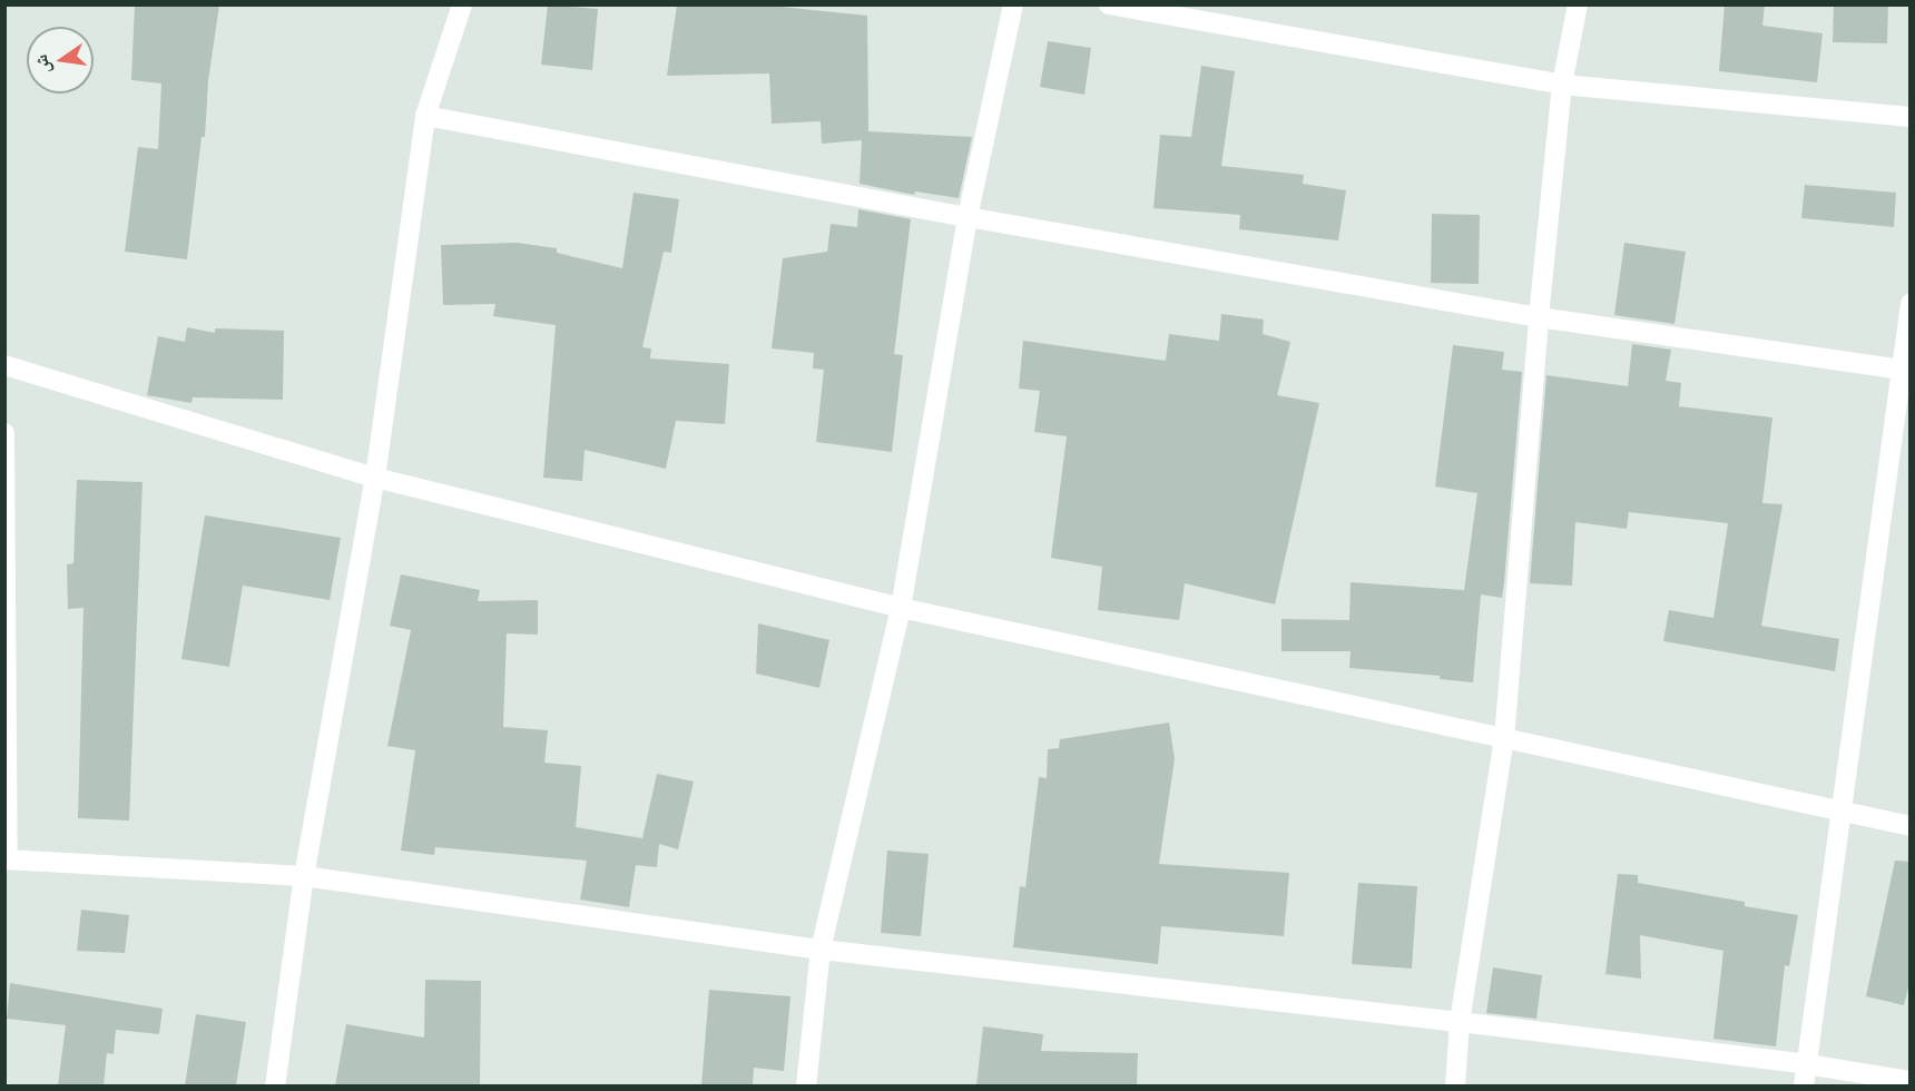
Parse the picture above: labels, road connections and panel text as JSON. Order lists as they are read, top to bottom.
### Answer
{
  "north": "left"
}
